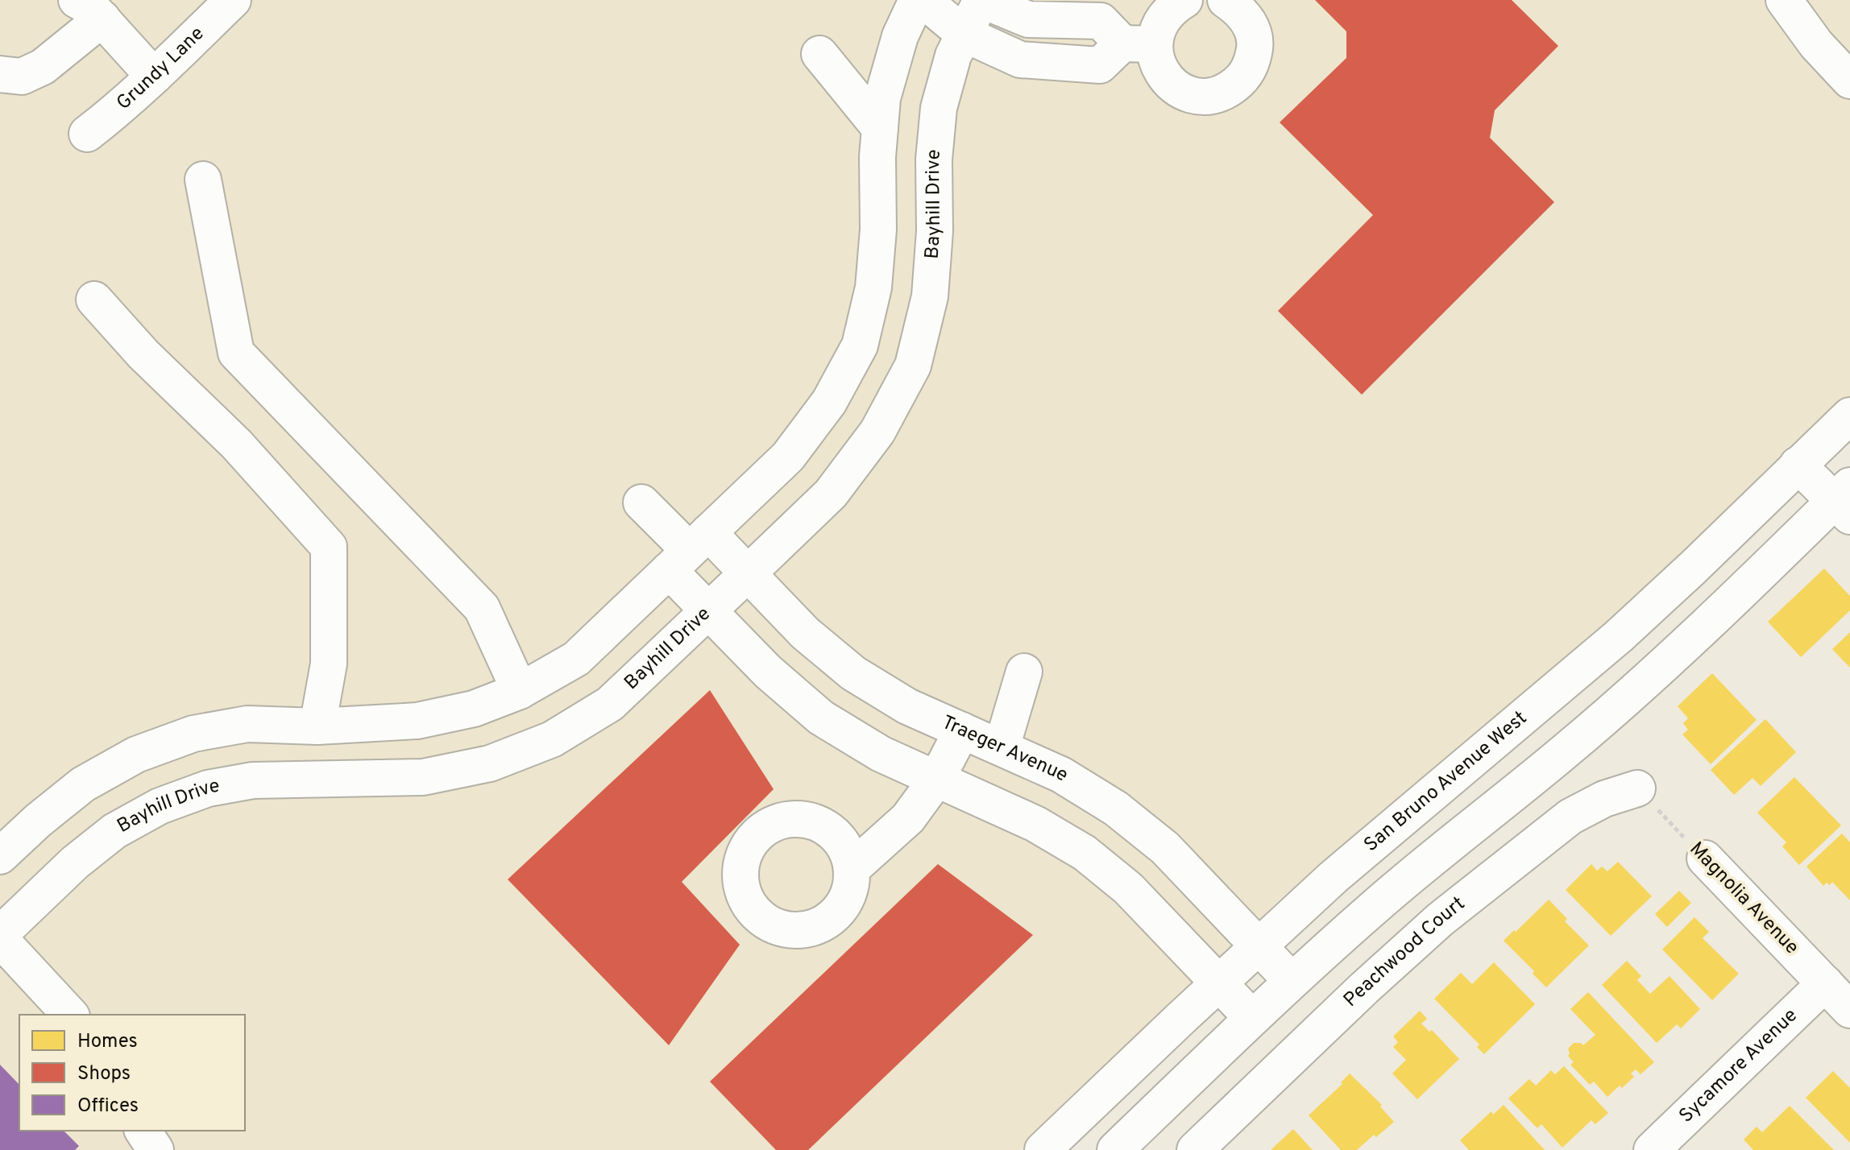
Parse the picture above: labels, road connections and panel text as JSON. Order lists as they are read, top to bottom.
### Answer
{
  "streets": {
    "street": [
      "Grundy Lane",
      "Bayhill Drive",
      "Traeger Avenue",
      "San Bruno Avenue West",
      "Magnolia Avenue",
      "Peachwood Court",
      "Sycamore Avenue"
    ]
  },
  "crossings": [
    ["Bayhill Drive", "Traeger Avenue"],
    ["Traeger Avenue", "San Bruno Avenue West"],
    ["Magnolia Avenue", "Peachwood Court"],
    ["Magnolia Avenue", "Sycamore Avenue"]
  ],
  "legend": ["Homes", "Shops", "Offices"]
}
